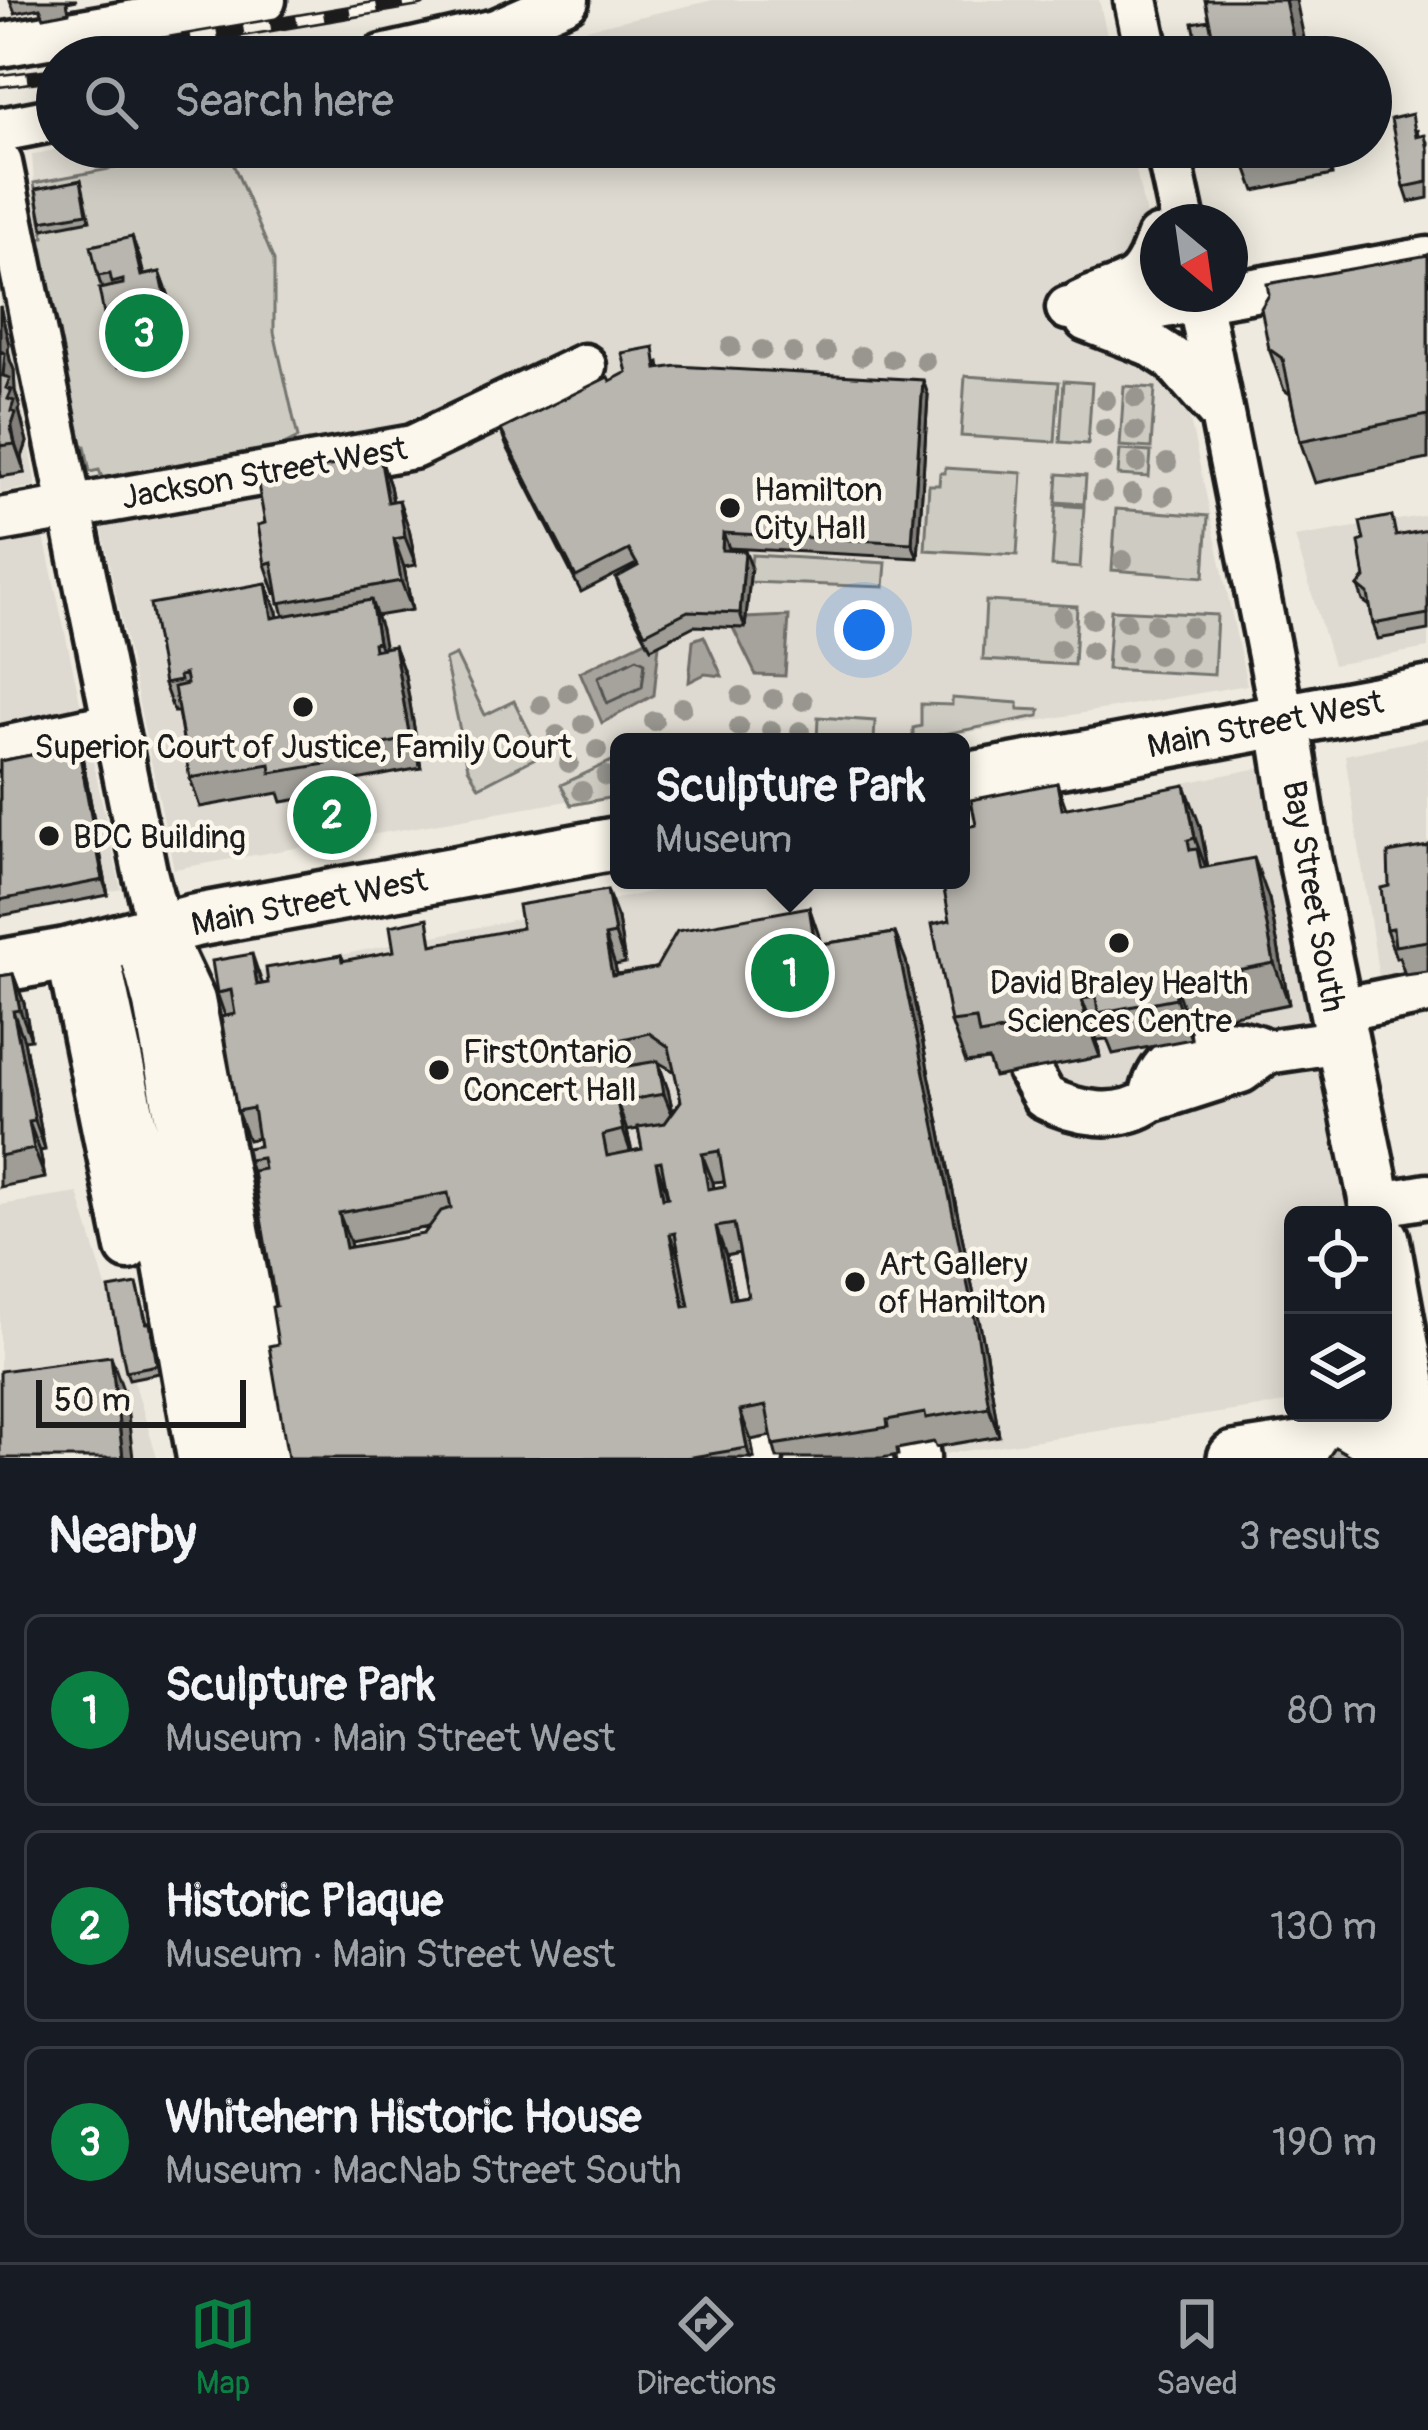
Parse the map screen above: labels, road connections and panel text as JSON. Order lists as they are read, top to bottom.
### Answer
{
  "streets": {
    "main road": ["Main Street West", "Bay Street South"],
    "street": ["Jackson Street West"]
  },
  "crossings": [
    ["Main Street West", "Bay Street South"]
  ],
  "places": [
    "Hamilton City Hall",
    "Superior Court of Justice, Family Court",
    "BDC Building",
    "David Braley Health Sciences Centre",
    "FirstOntario Concert Hall",
    "Art Gallery of Hamilton"
  ],
  "scale_bar": "50 m",
  "north": "bottom right",
  "page": {
    "search": "Search here",
    "pins": ["3", "2", "1"],
    "popup": ["Sculpture Park", "Museum"],
    "scale": "50 m",
    "heading": ["Nearby", "3 results"],
    "list": [
      {
        "mark": "1",
        "name": "Sculpture Park",
        "note": "Museum · Main Street West",
        "value": "80 m"
      },
      {
        "mark": "2",
        "name": "Historic Plaque",
        "note": "Museum · Main Street West",
        "value": "130 m"
      },
      {
        "mark": "3",
        "name": "Whitehern Historic House",
        "note": "Museum · MacNab Street South",
        "value": "190 m"
      }
    ],
    "nav": ["Map", "Directions", "Saved"]
  }
}
